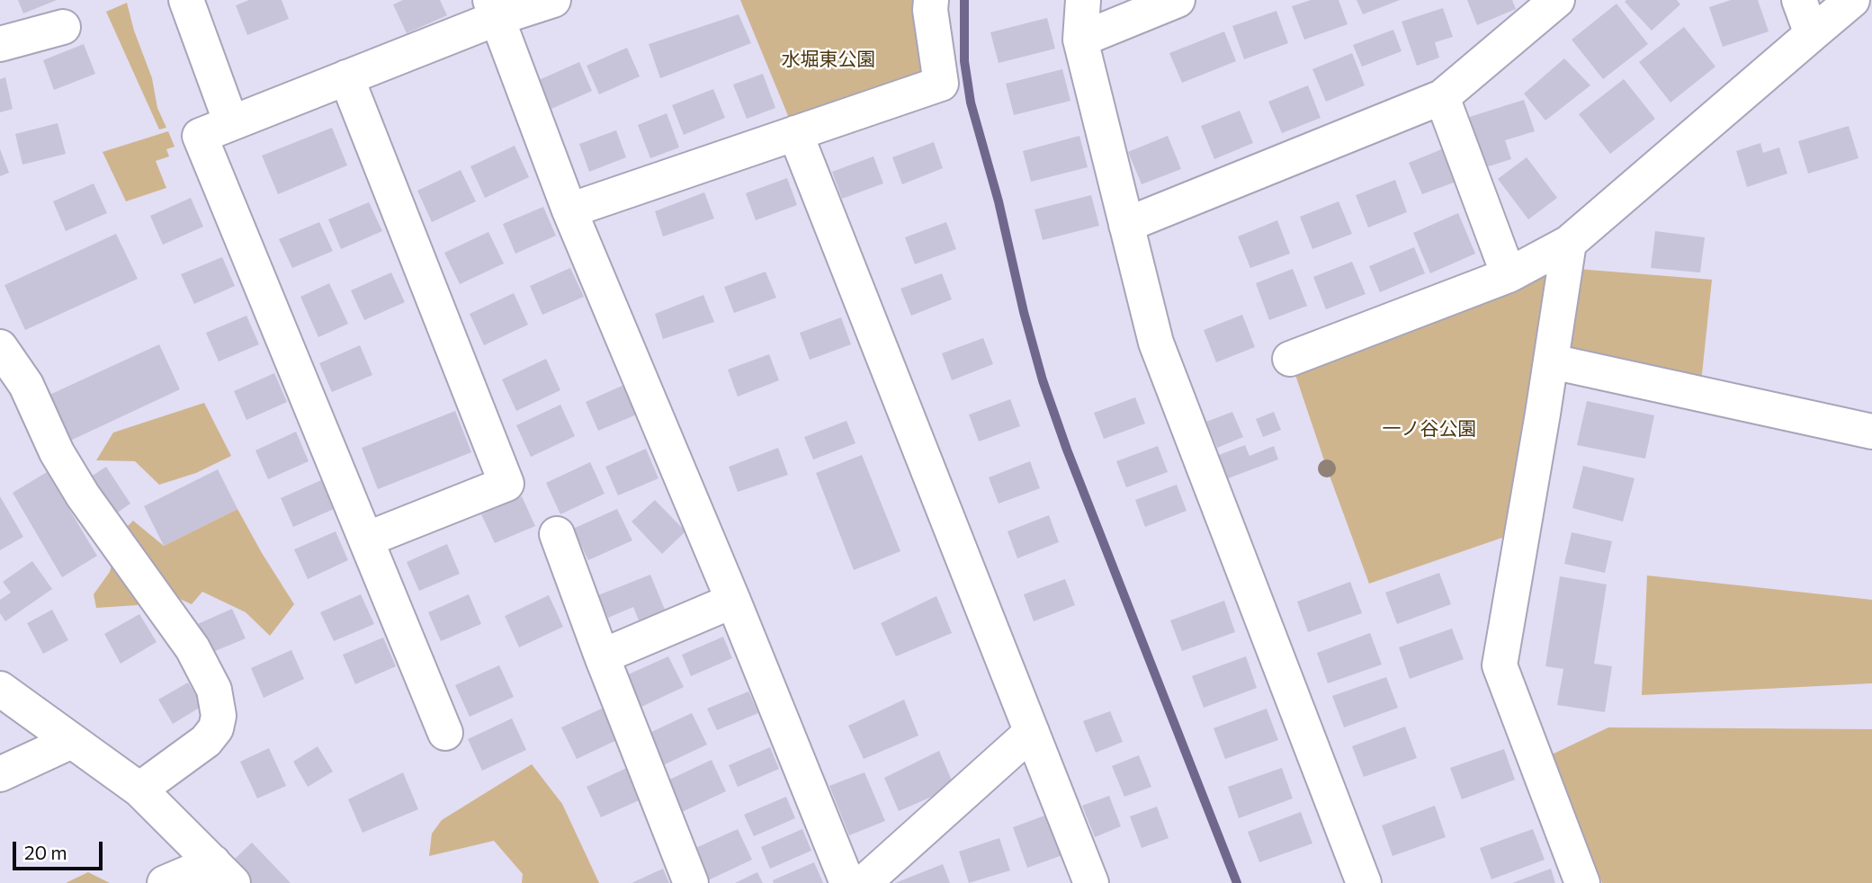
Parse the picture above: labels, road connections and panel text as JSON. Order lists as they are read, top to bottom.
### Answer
{
  "parks": ["水堀東公園", "一ノ谷公園"],
  "scale_bar": "20 m"
}
